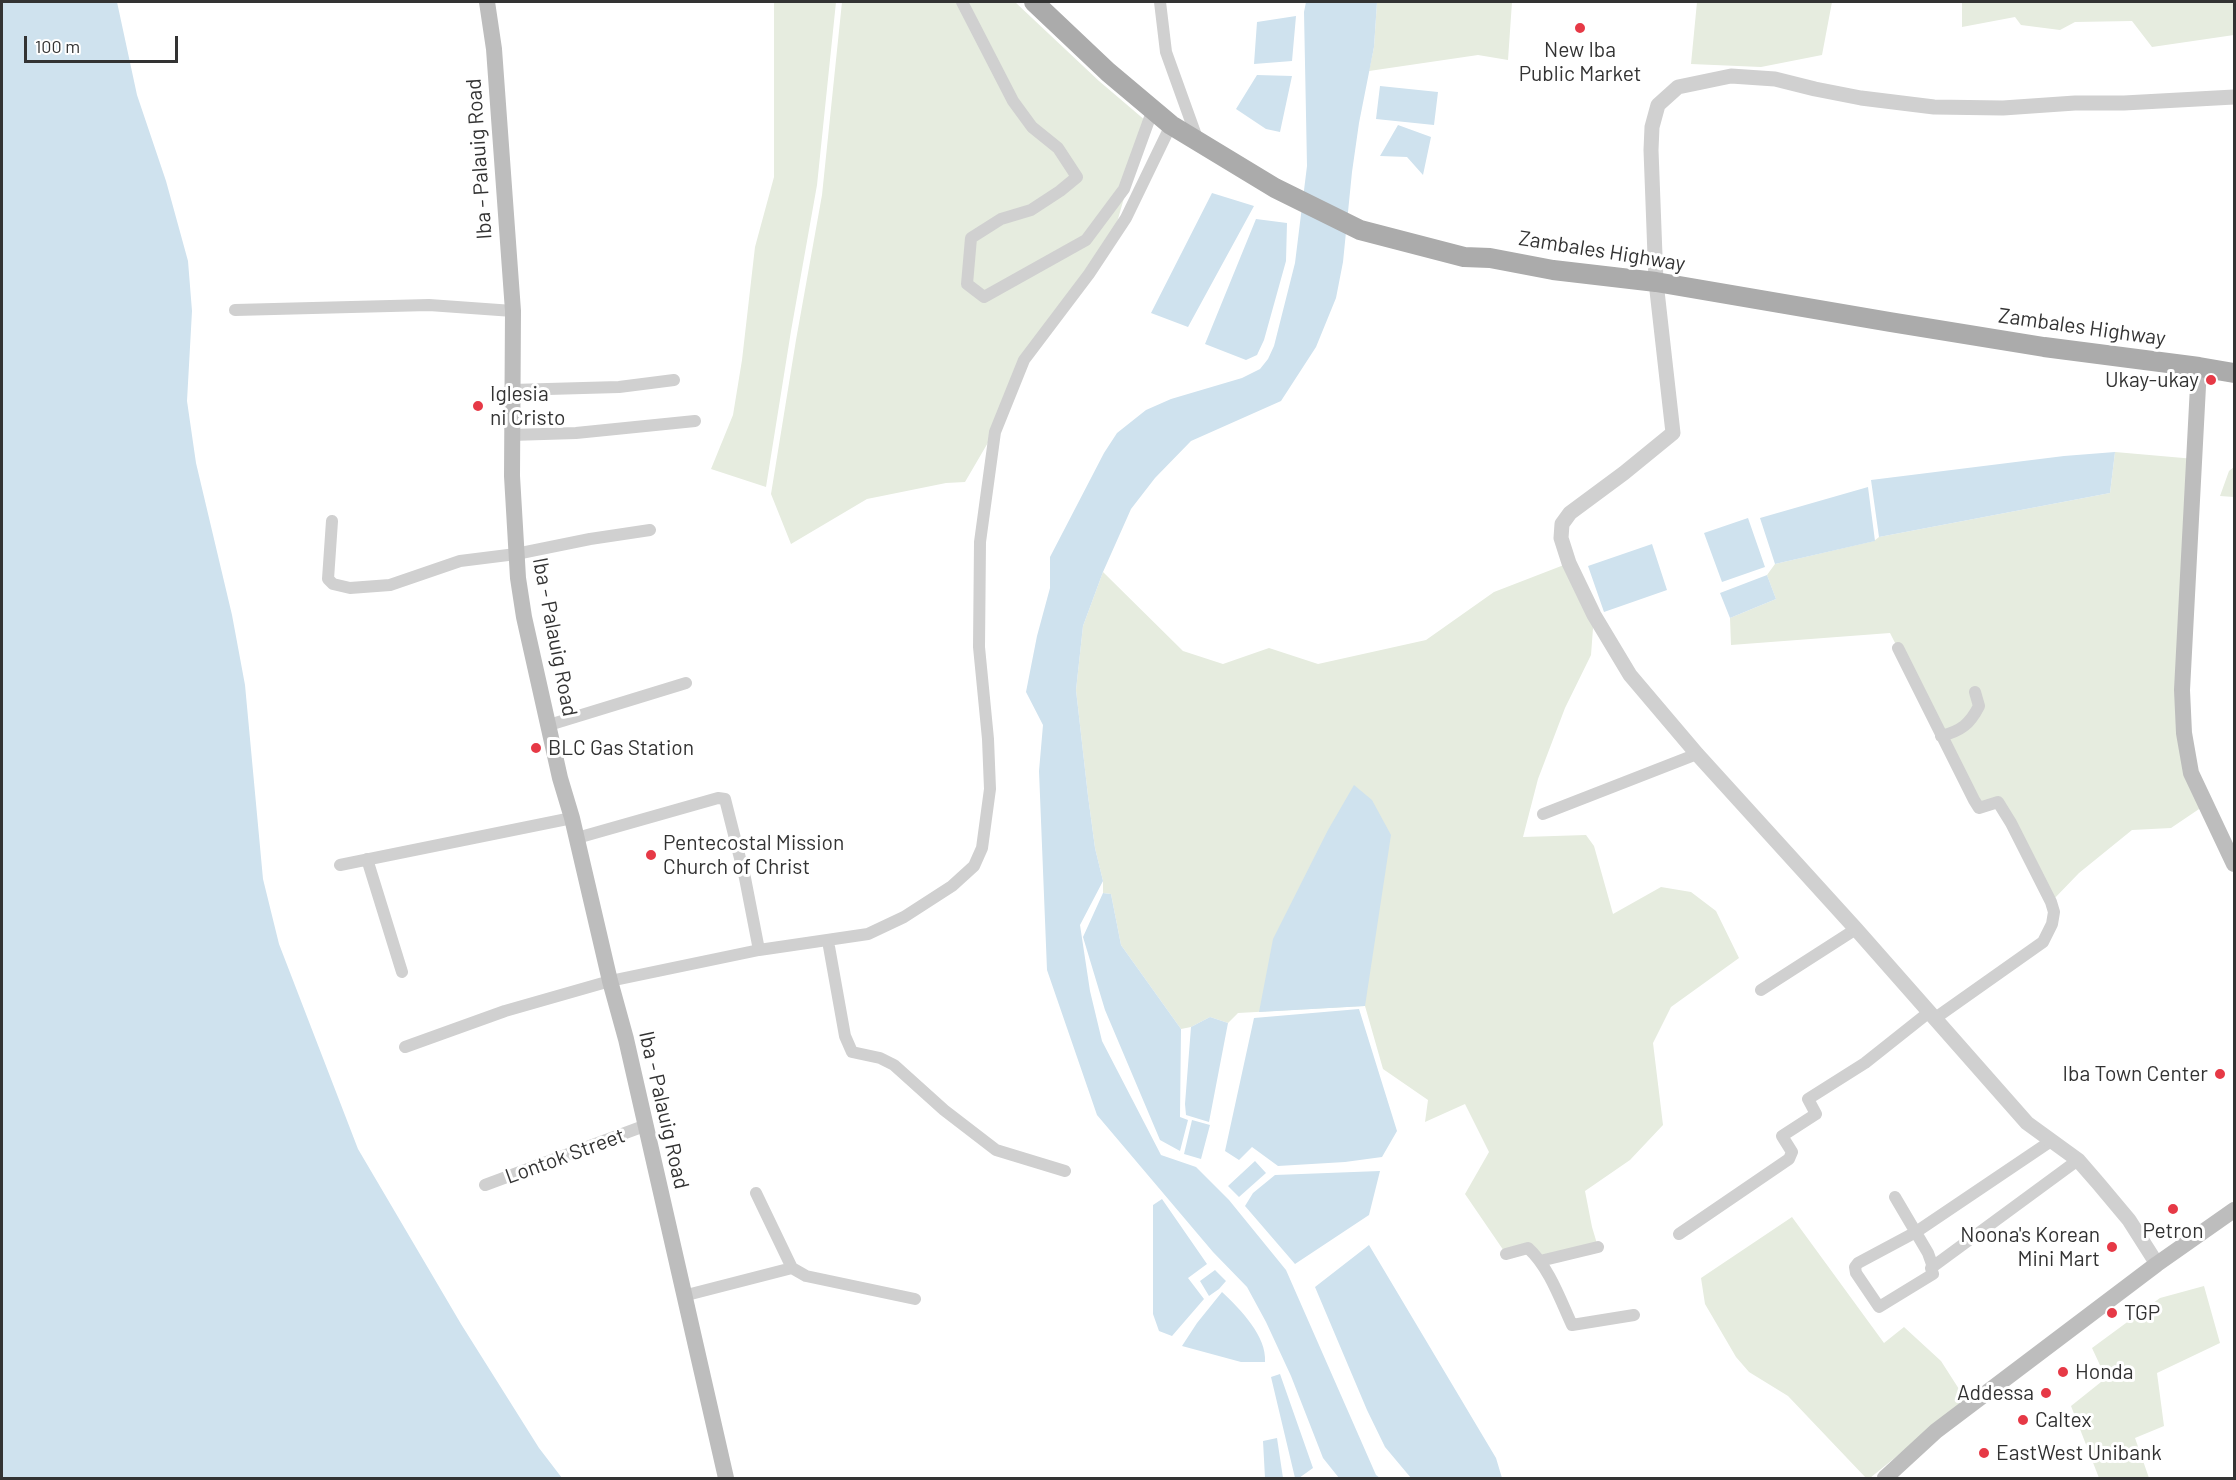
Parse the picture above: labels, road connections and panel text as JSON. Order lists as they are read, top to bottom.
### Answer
{
  "streets": {
    "main road": ["Iba - Palauig Road", "Zambales Highway"],
    "street": ["Lontok Street"]
  },
  "crossings": [
    ["Iba - Palauig Road", "Lontok Street"]
  ],
  "places": [
    "New Iba Public Market",
    "Ukay-ukay",
    "Iglesia ni Cristo",
    "BLC Gas Station",
    "Pentecostal Mission Church of Christ",
    "Iba Town Center",
    "Petron",
    "Noona's Korean Mini Mart",
    "TGP",
    "Honda",
    "Addessa",
    "Caltex",
    "EastWest Unibank"
  ],
  "scale_bar": "100 m"
}
